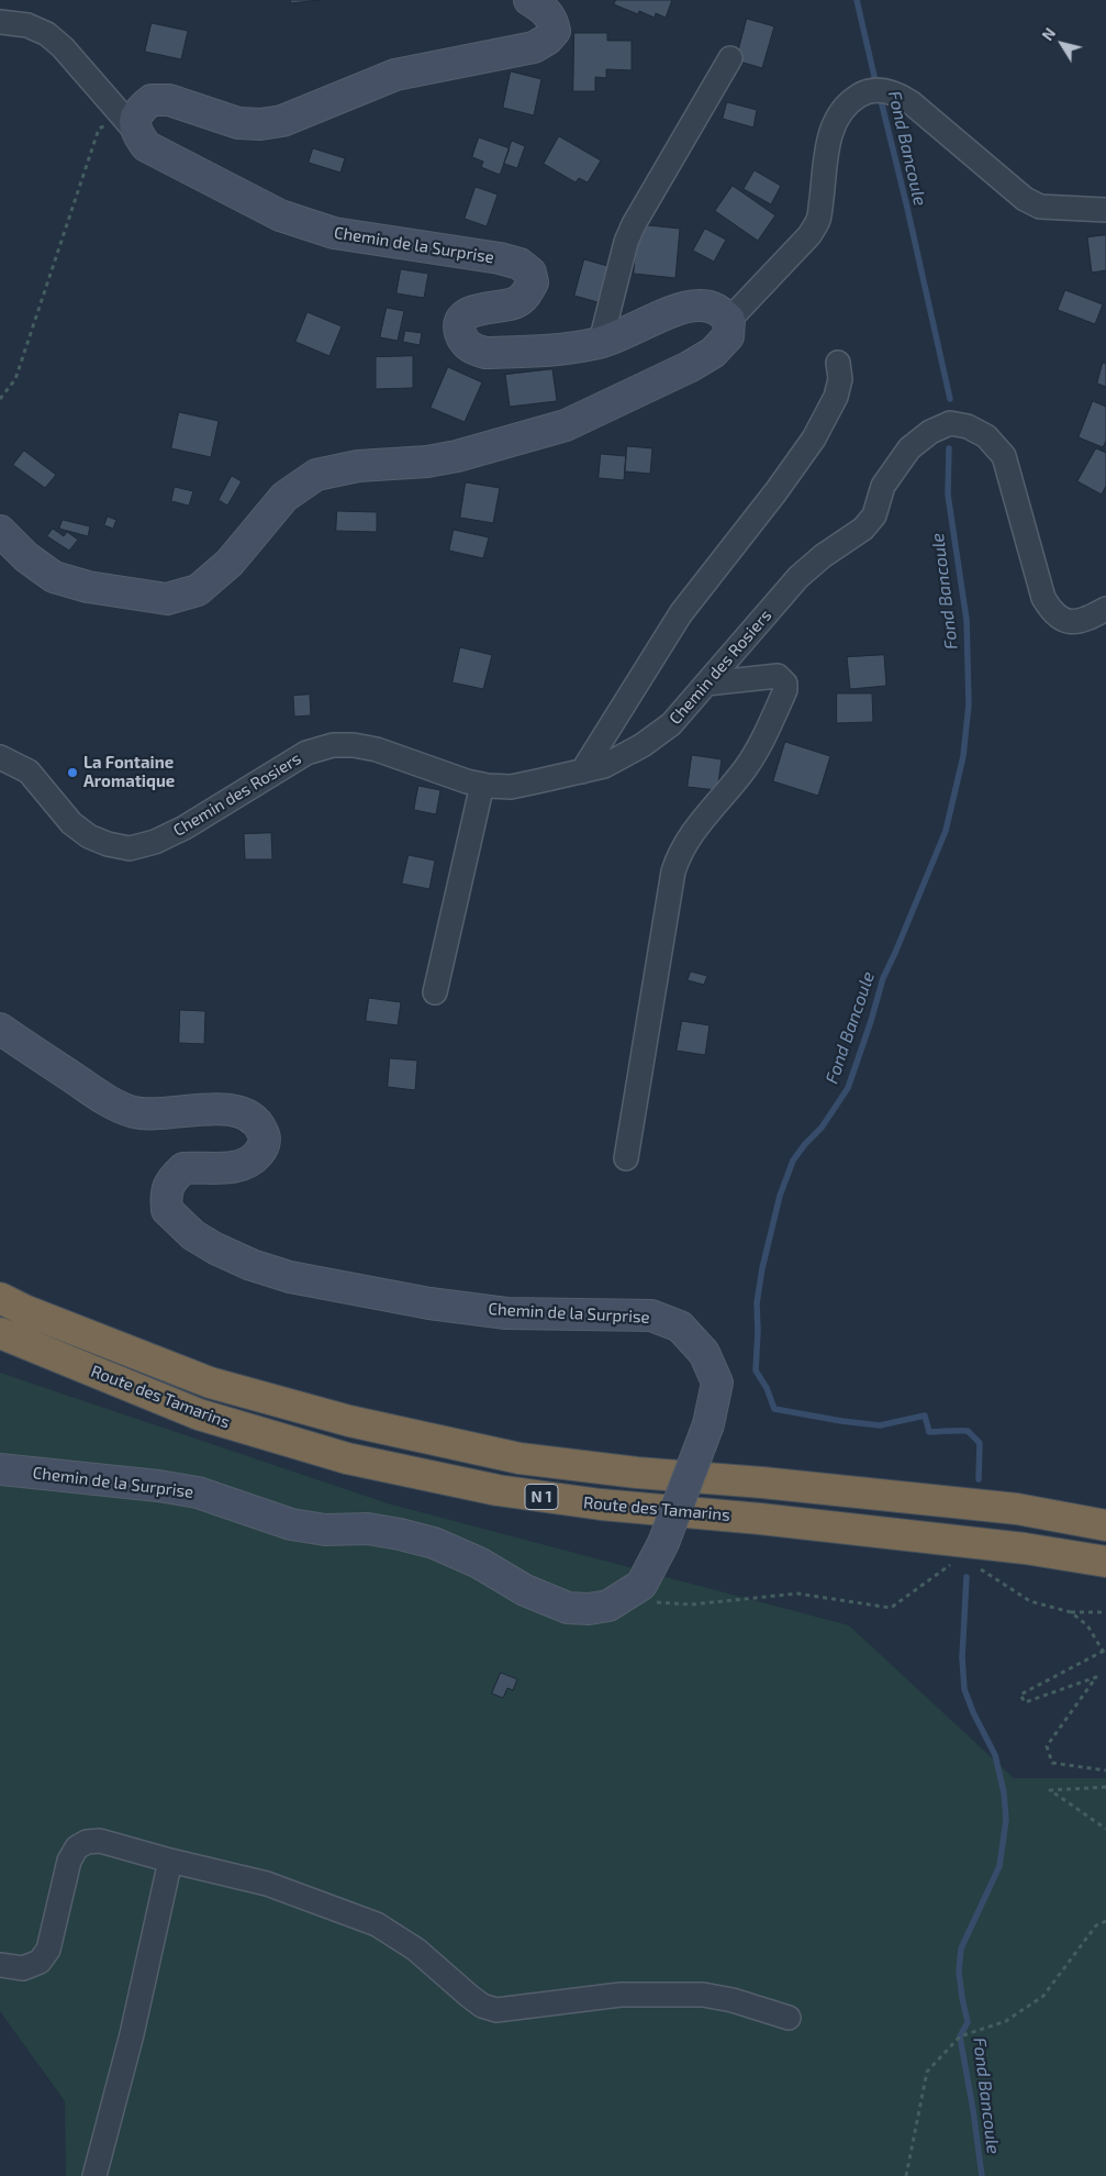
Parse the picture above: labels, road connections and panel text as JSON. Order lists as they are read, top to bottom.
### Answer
{
  "streets": {
    "highway": ["Route des Tamarins", "N 1"],
    "main road": ["Chemin de la Surprise"],
    "street": ["Chemin des Rosiers"]
  },
  "water": ["Fond Bancoule"],
  "places": ["La Fontaine Aromatique"],
  "north": "top left"
}
